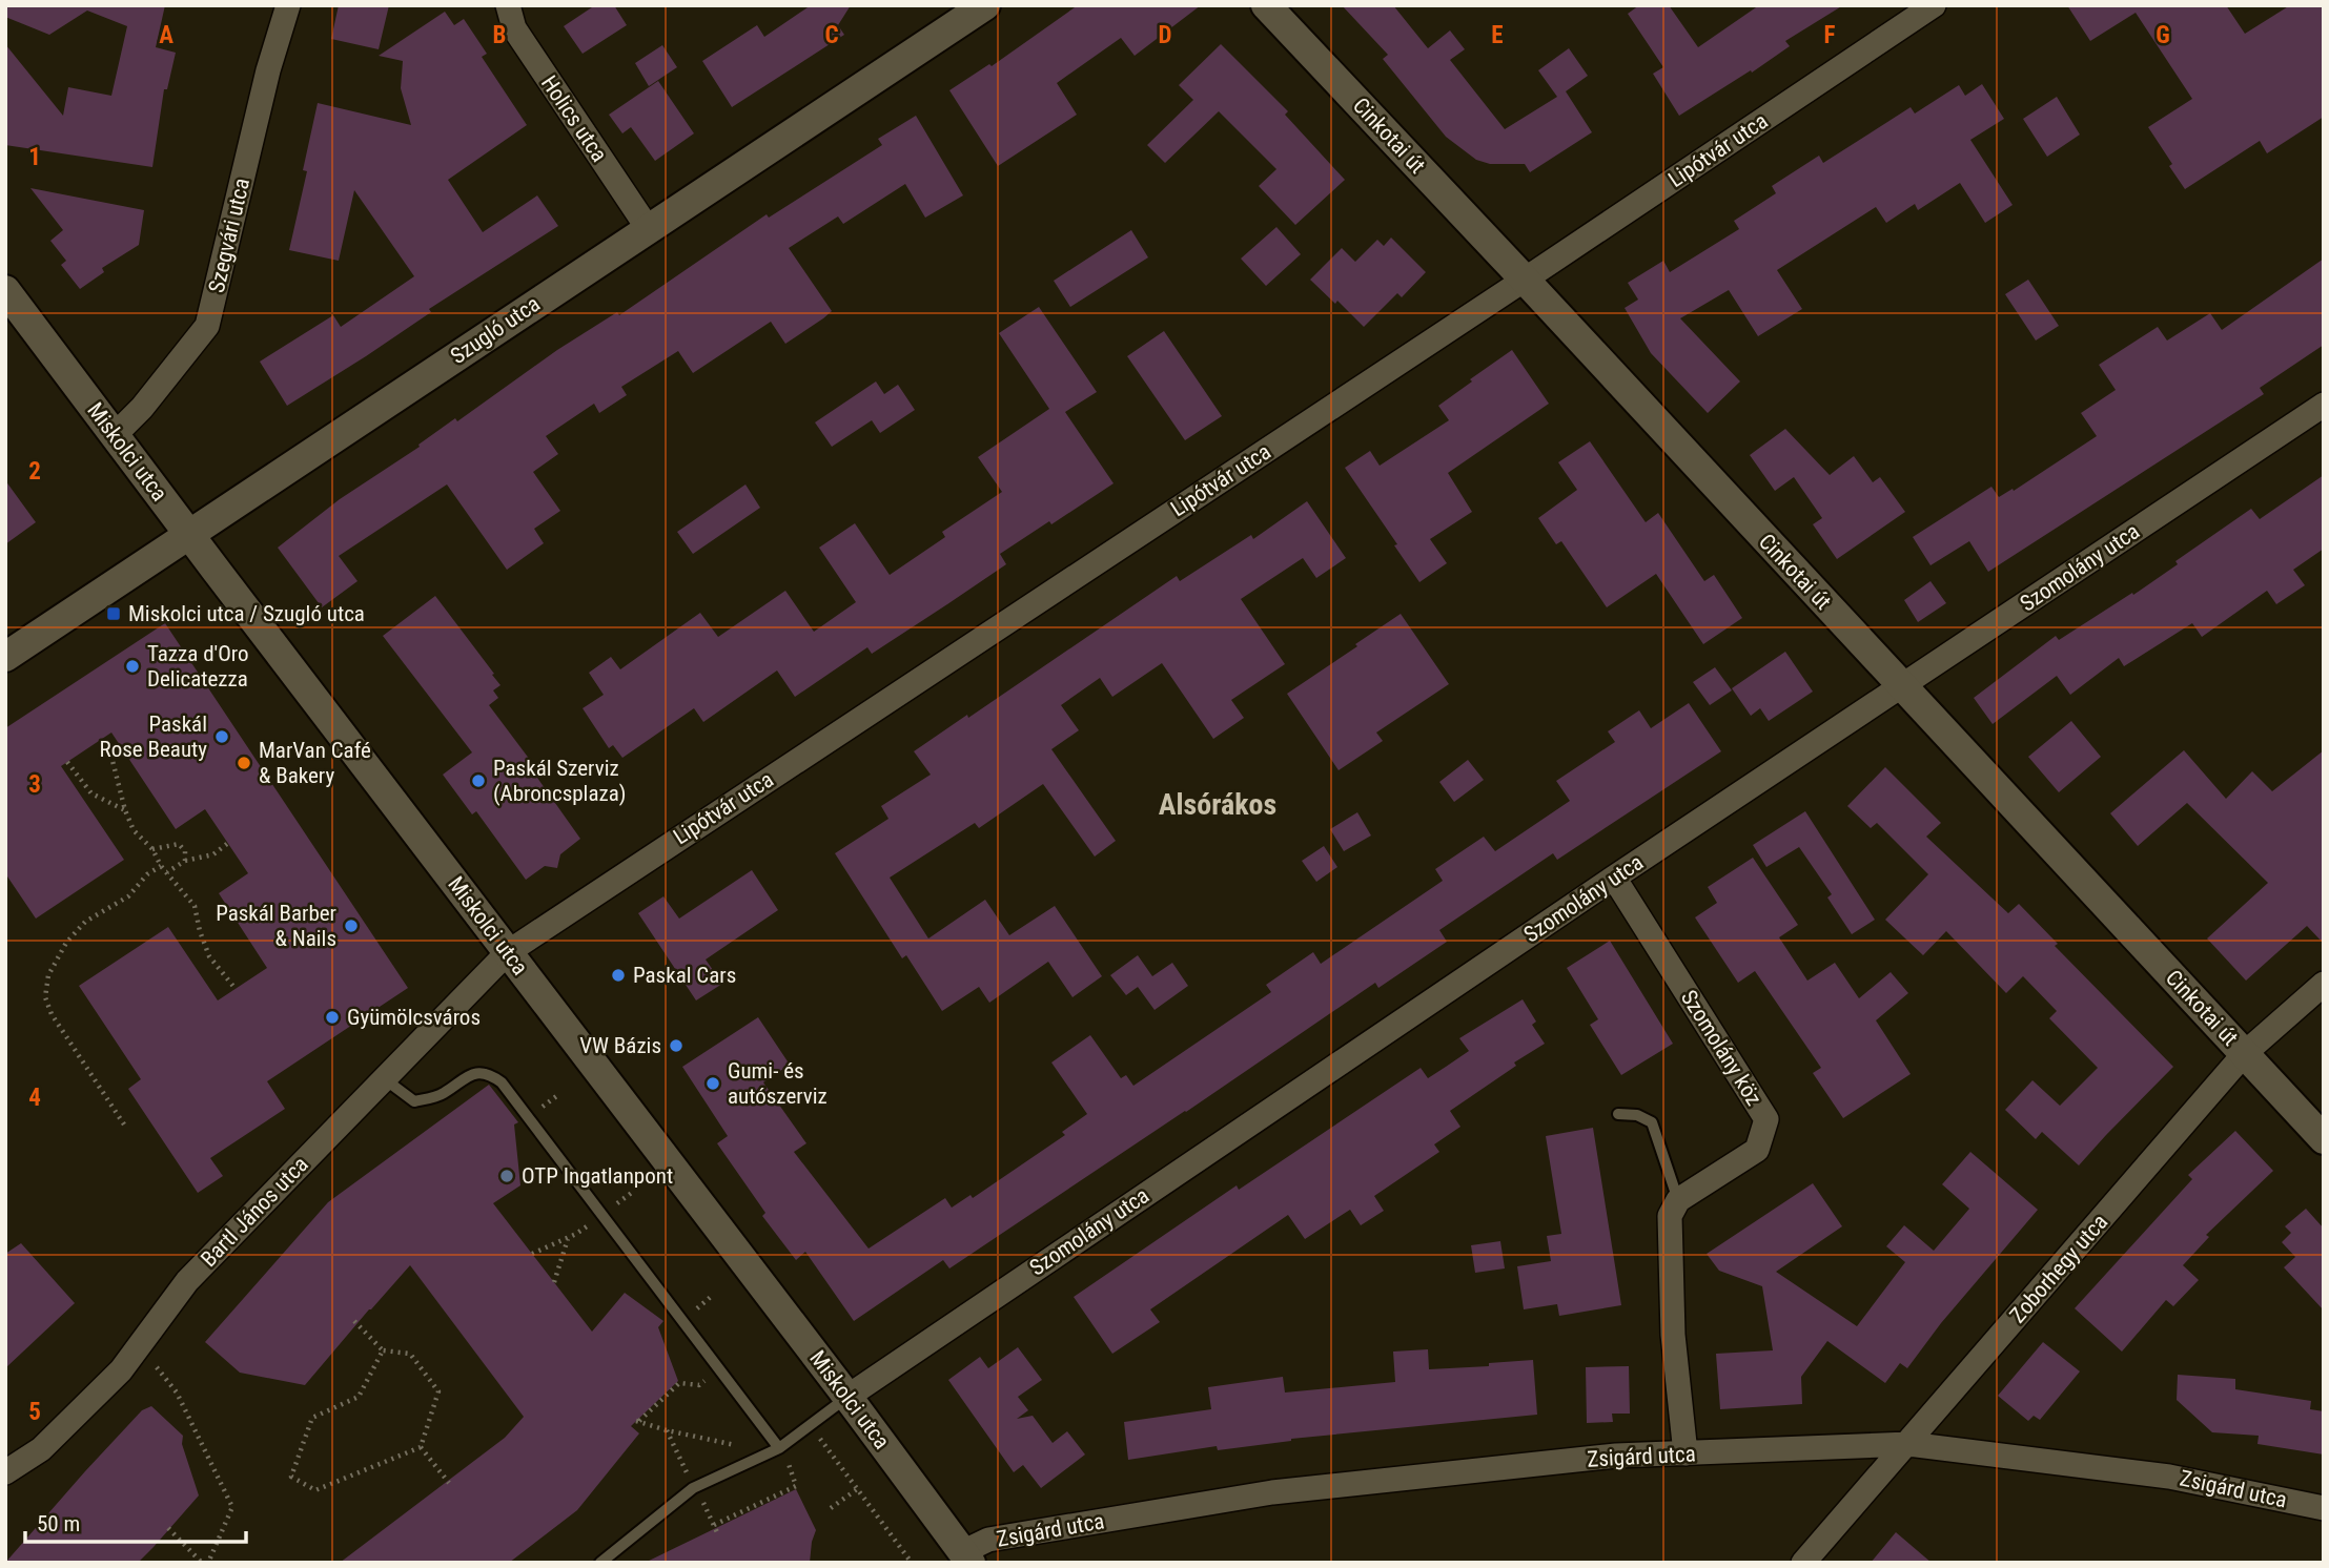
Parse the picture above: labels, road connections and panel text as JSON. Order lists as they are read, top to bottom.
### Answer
{
  "streets": {
    "street": [
      "Holics utca",
      "Cinkotai út",
      "Lipótvár utca",
      "Szegvári utca",
      "Szugló utca",
      "Miskolci utca",
      "Szomolány utca",
      "Szomolány köz",
      "Bartl János utca",
      "Zoborhegy utca",
      "Zsigárd utca"
    ]
  },
  "crossings": [
    ["Holics utca", "Szugló utca"],
    ["Cinkotai út", "Lipótvár utca"],
    ["Cinkotai út", "Szomolány utca"],
    ["Cinkotai út", "Zoborhegy utca"],
    ["Lipótvár utca", "Miskolci utca"],
    ["Lipótvár utca", "Bartl János utca"],
    ["Szegvári utca", "Miskolci utca"],
    ["Szugló utca", "Miskolci utca"],
    ["Miskolci utca", "Szomolány utca"],
    ["Miskolci utca", "Bartl János utca"],
    ["Miskolci utca", "Zsigárd utca"],
    ["Szomolány utca", "Szomolány köz"],
    ["Zoborhegy utca", "Zsigárd utca"]
  ],
  "districts": ["Alsórákos"],
  "places": {
    "transit": ["Miskolci utca / Szugló utca"],
    "other": [
      "Tazza d'Oro Delicatezza",
      "Paskál Rose Beauty",
      "MarVan Café & Bakery",
      "Paskál Szerviz (Abroncsplaza)",
      "Paskál Barber & Nails",
      "Paskal Cars",
      "Gyümölcsváros",
      "VW Bázis",
      "Gumi- és autószerviz",
      "OTP Ingatlanpont"
    ]
  },
  "scale_bar": "50 m",
  "grid": {
    "columns": [
      "A",
      "B",
      "C",
      "D",
      "E",
      "F",
      "G"
    ],
    "rows": [
      "1",
      "2",
      "3",
      "4",
      "5"
    ]
  }
}
